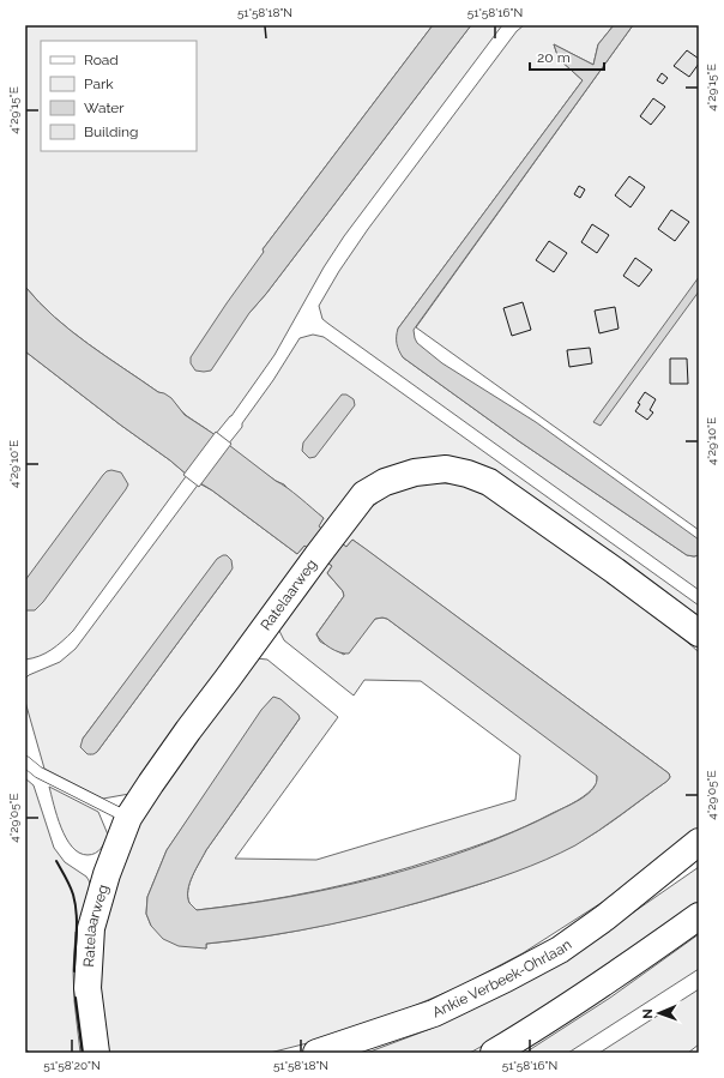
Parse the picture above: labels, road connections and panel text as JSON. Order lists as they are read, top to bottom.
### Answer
{
  "streets": {
    "street": ["Ratelaarweg", "Ankie Verbeek-Ohrlaan"]
  },
  "legend": [
    "Road",
    "Park",
    "Water",
    "Building"
  ],
  "scale_bar": "20 m",
  "north": "left",
  "coordinates": [
    "51°58'18\"N",
    "51°58'16\"N",
    "4°29'15\"E",
    "4°29'10\"E",
    "4°29'05\"E",
    "51°58'20\"N"
  ]
}
